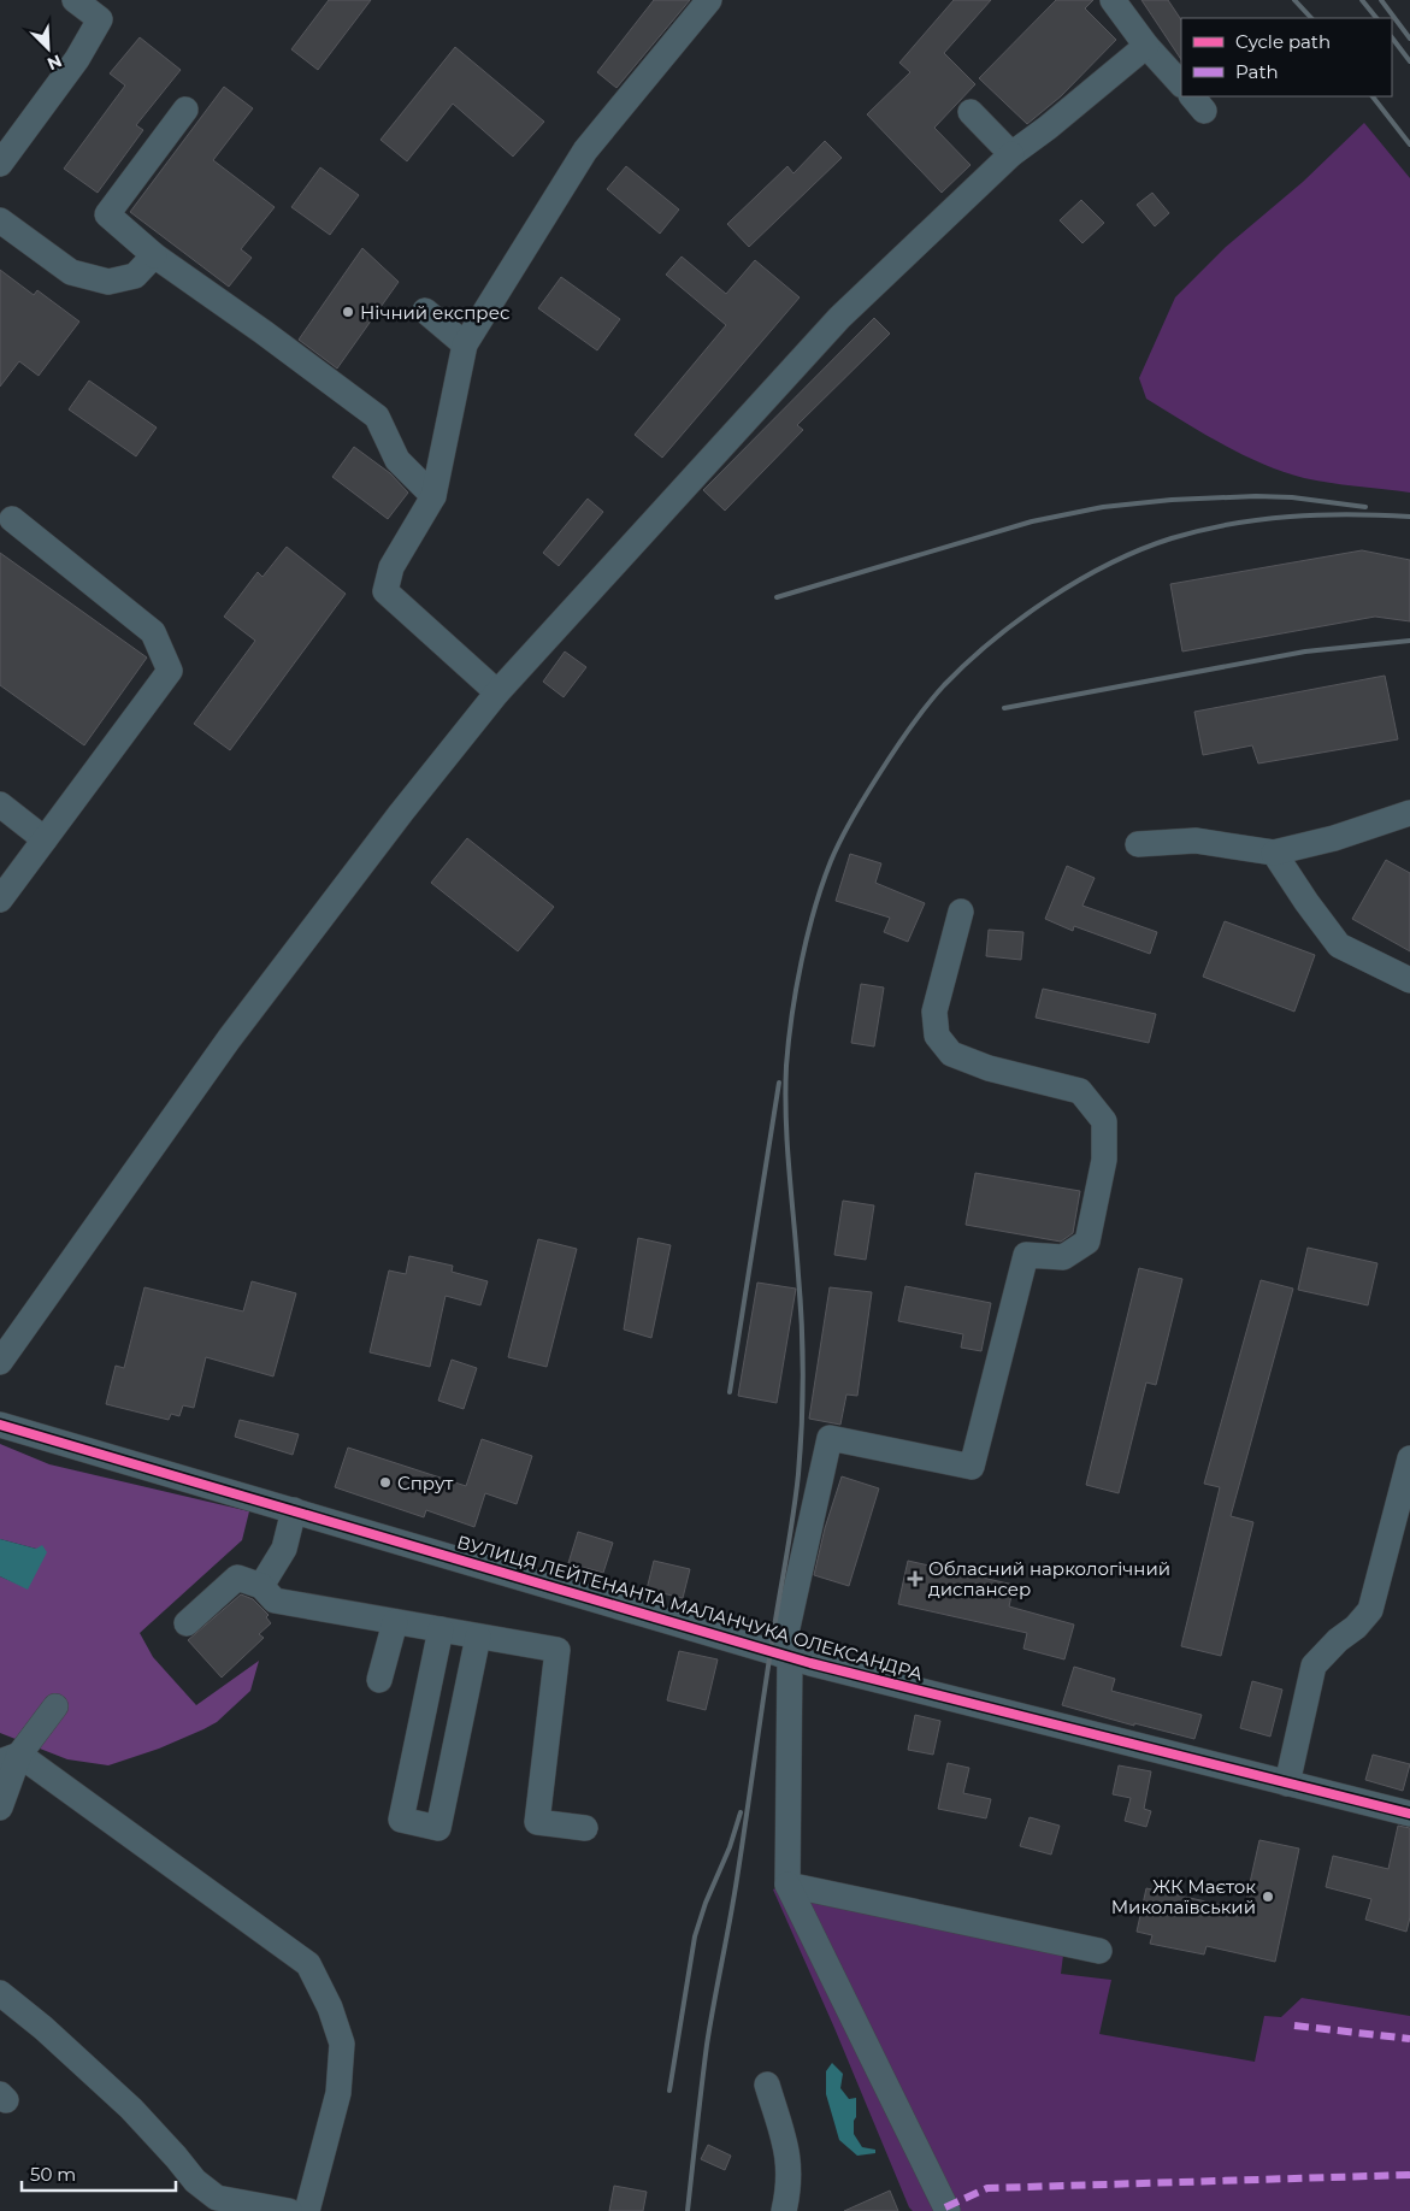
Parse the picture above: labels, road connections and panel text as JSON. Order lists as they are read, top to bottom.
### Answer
{
  "streets": {
    "street": ["ВУЛИЦЯ ЛЕЙТЕНАНТА МАЛАНЧУКА ОЛЕКСАНДРА"]
  },
  "places": {
    "other": ["Нічний експрес", "Спрут", "ЖК Маєток Миколаївський"],
    "health": ["Обласний наркологічний диспансер"]
  },
  "legend": ["Cycle path", "Path"],
  "scale_bar": "50 m",
  "north": "bottom right"
}
